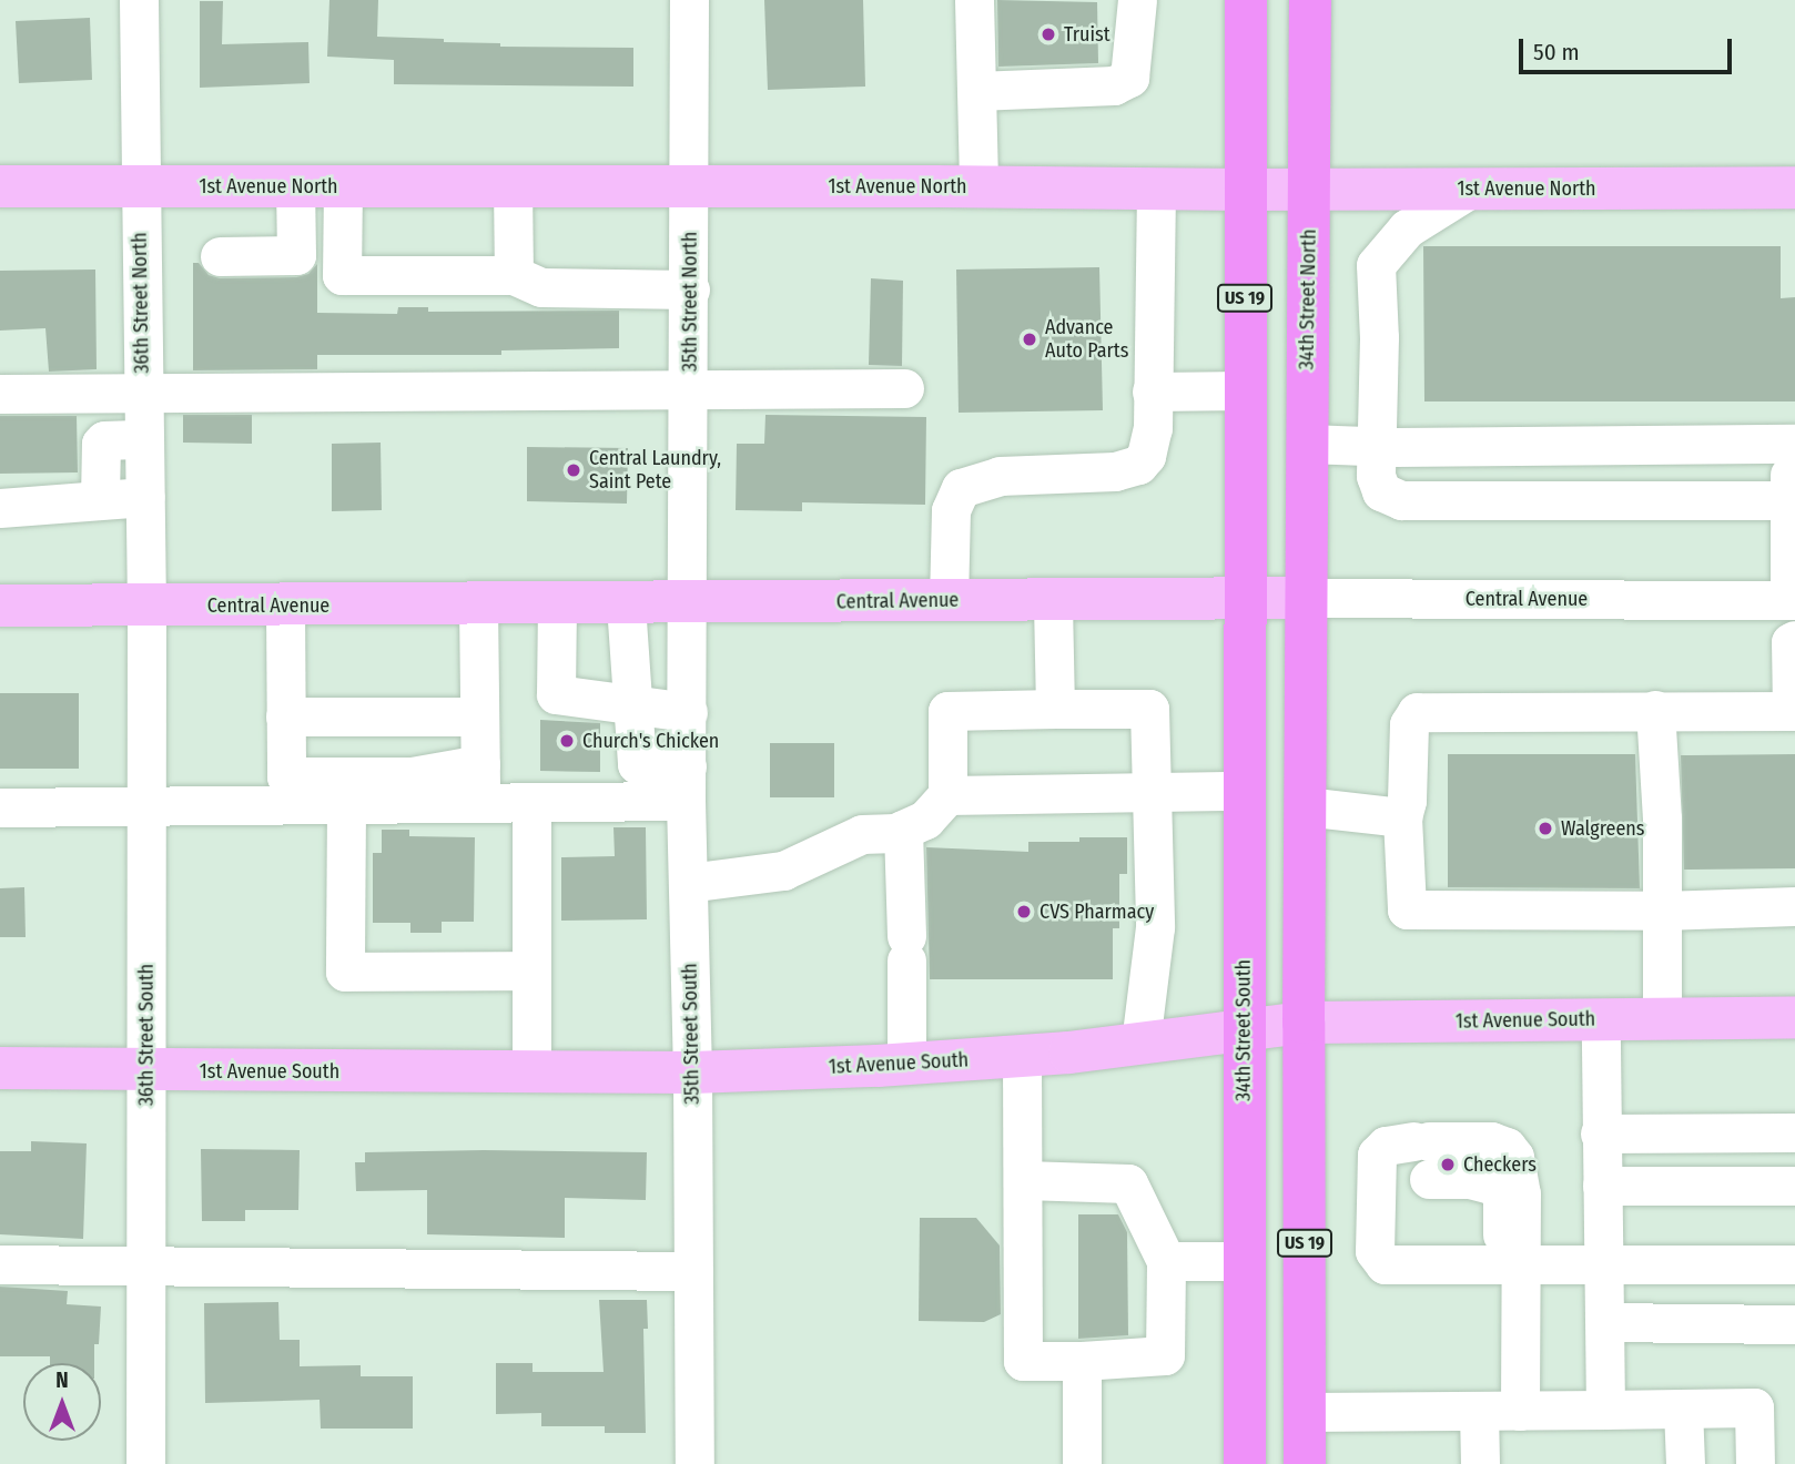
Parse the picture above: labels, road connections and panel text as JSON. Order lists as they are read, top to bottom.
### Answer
{
  "streets": {
    "highway": ["US 19", "34th Street North", "34th Street South"],
    "main road": ["1st Avenue North", "Central Avenue", "1st Avenue South"],
    "street": [
      "35th Street North",
      "36th Street North",
      "35th Street South",
      "36th Street South"
    ]
  },
  "crossings": [
    ["1st Avenue North", "US 19"],
    ["1st Avenue North", "34th Street North"],
    ["1st Avenue North", "35th Street North"],
    ["1st Avenue North", "36th Street North"],
    ["US 19", "34th Street North"],
    ["US 19", "Central Avenue"],
    ["US 19", "1st Avenue South"],
    ["US 19", "34th Street South"],
    ["34th Street North", "Central Avenue"],
    ["35th Street North", "Central Avenue"],
    ["35th Street North", "35th Street South"],
    ["36th Street North", "Central Avenue"],
    ["36th Street North", "36th Street South"],
    ["Central Avenue", "34th Street South"],
    ["Central Avenue", "35th Street South"],
    ["Central Avenue", "36th Street South"],
    ["1st Avenue South", "34th Street South"],
    ["1st Avenue South", "35th Street South"],
    ["1st Avenue South", "36th Street South"]
  ],
  "places": [
    "Truist",
    "Advance Auto Parts",
    "Central Laundry, Saint Pete",
    "Church's Chicken",
    "Walgreens",
    "CVS Pharmacy",
    "Checkers"
  ],
  "scale_bar": "50 m",
  "north": "top"
}
